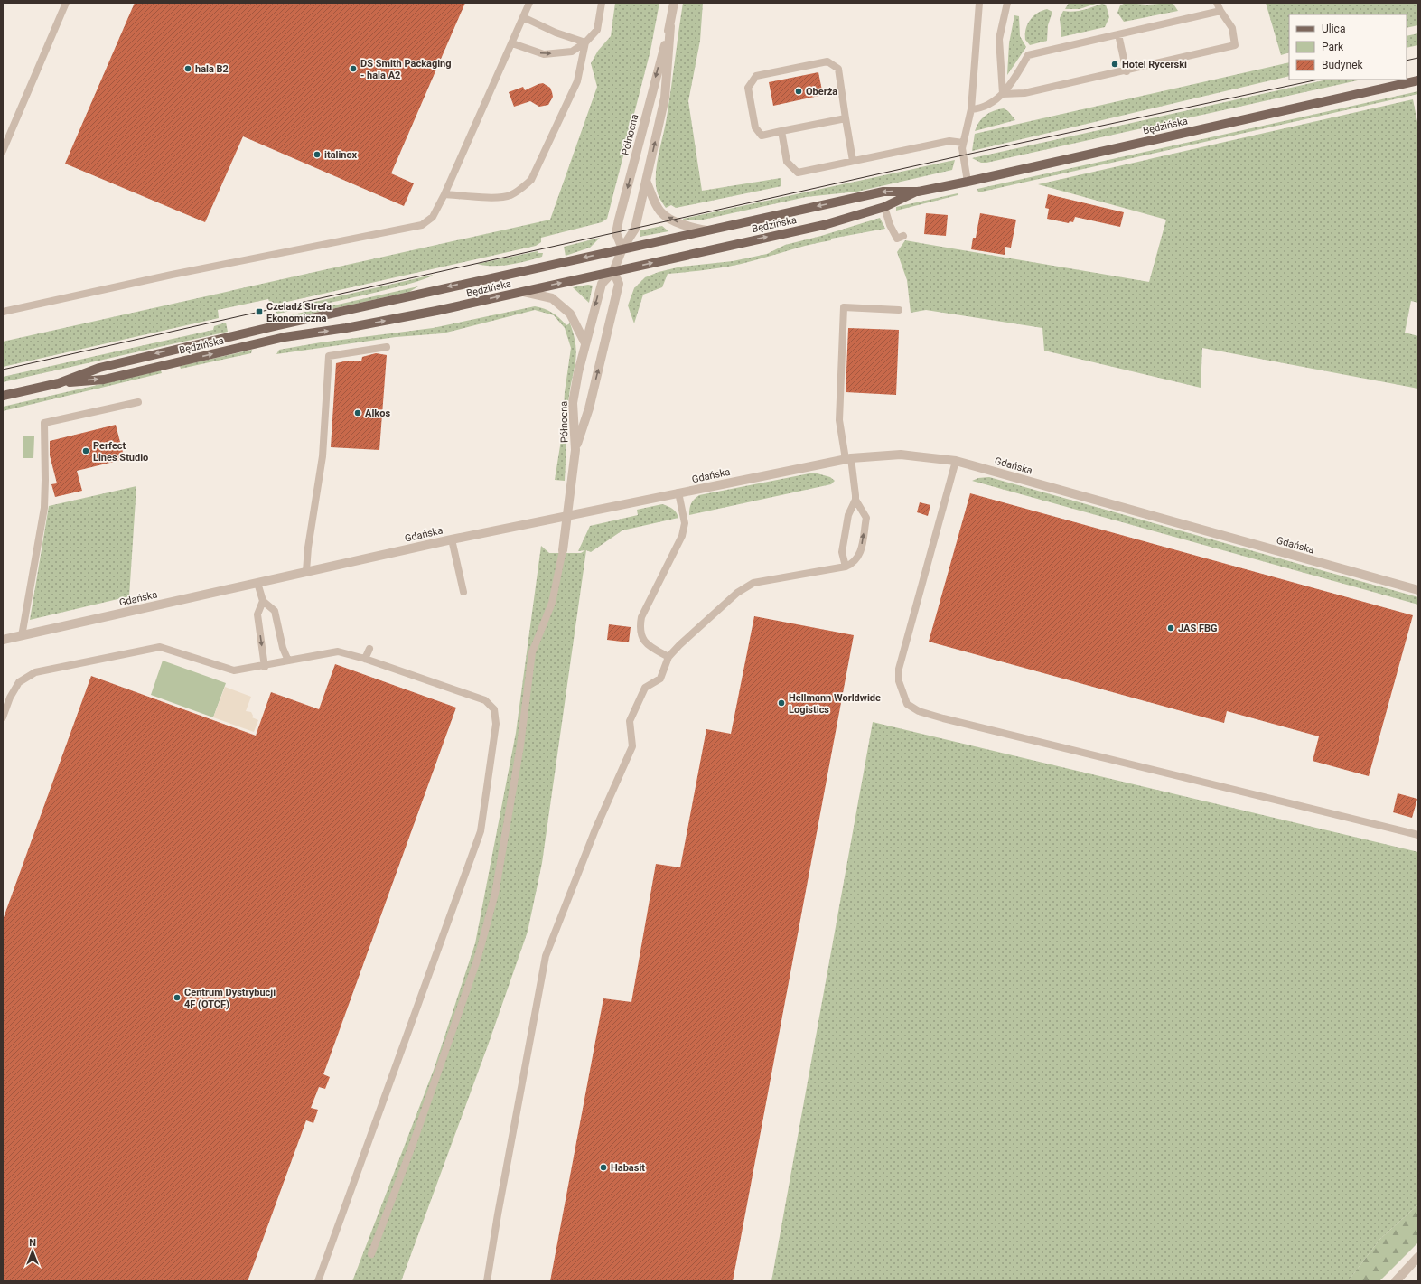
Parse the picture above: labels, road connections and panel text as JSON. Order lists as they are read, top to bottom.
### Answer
{
  "streets": {
    "main road": ["Będzińska"],
    "street": ["Północna", "Gdańska"]
  },
  "crossings": [
    ["Będzińska", "Północna"],
    ["Północna", "Gdańska"]
  ],
  "places": {
    "other": [
      "Hotel Rycerski",
      "hala B2",
      "DS Smith Packaging - hala A2",
      "Oberża",
      "italinox",
      "Alkos",
      "Perfect Lines Studio",
      "JAS FBG",
      "Hellmann Worldwide Logistics",
      "Centrum Dystrybucji 4F (OTCF)",
      "Habasit"
    ],
    "transit": ["Czeladź Strefa Ekonomiczna"]
  },
  "legend": ["Ulica", "Park", "Budynek"],
  "north": "top"
}
